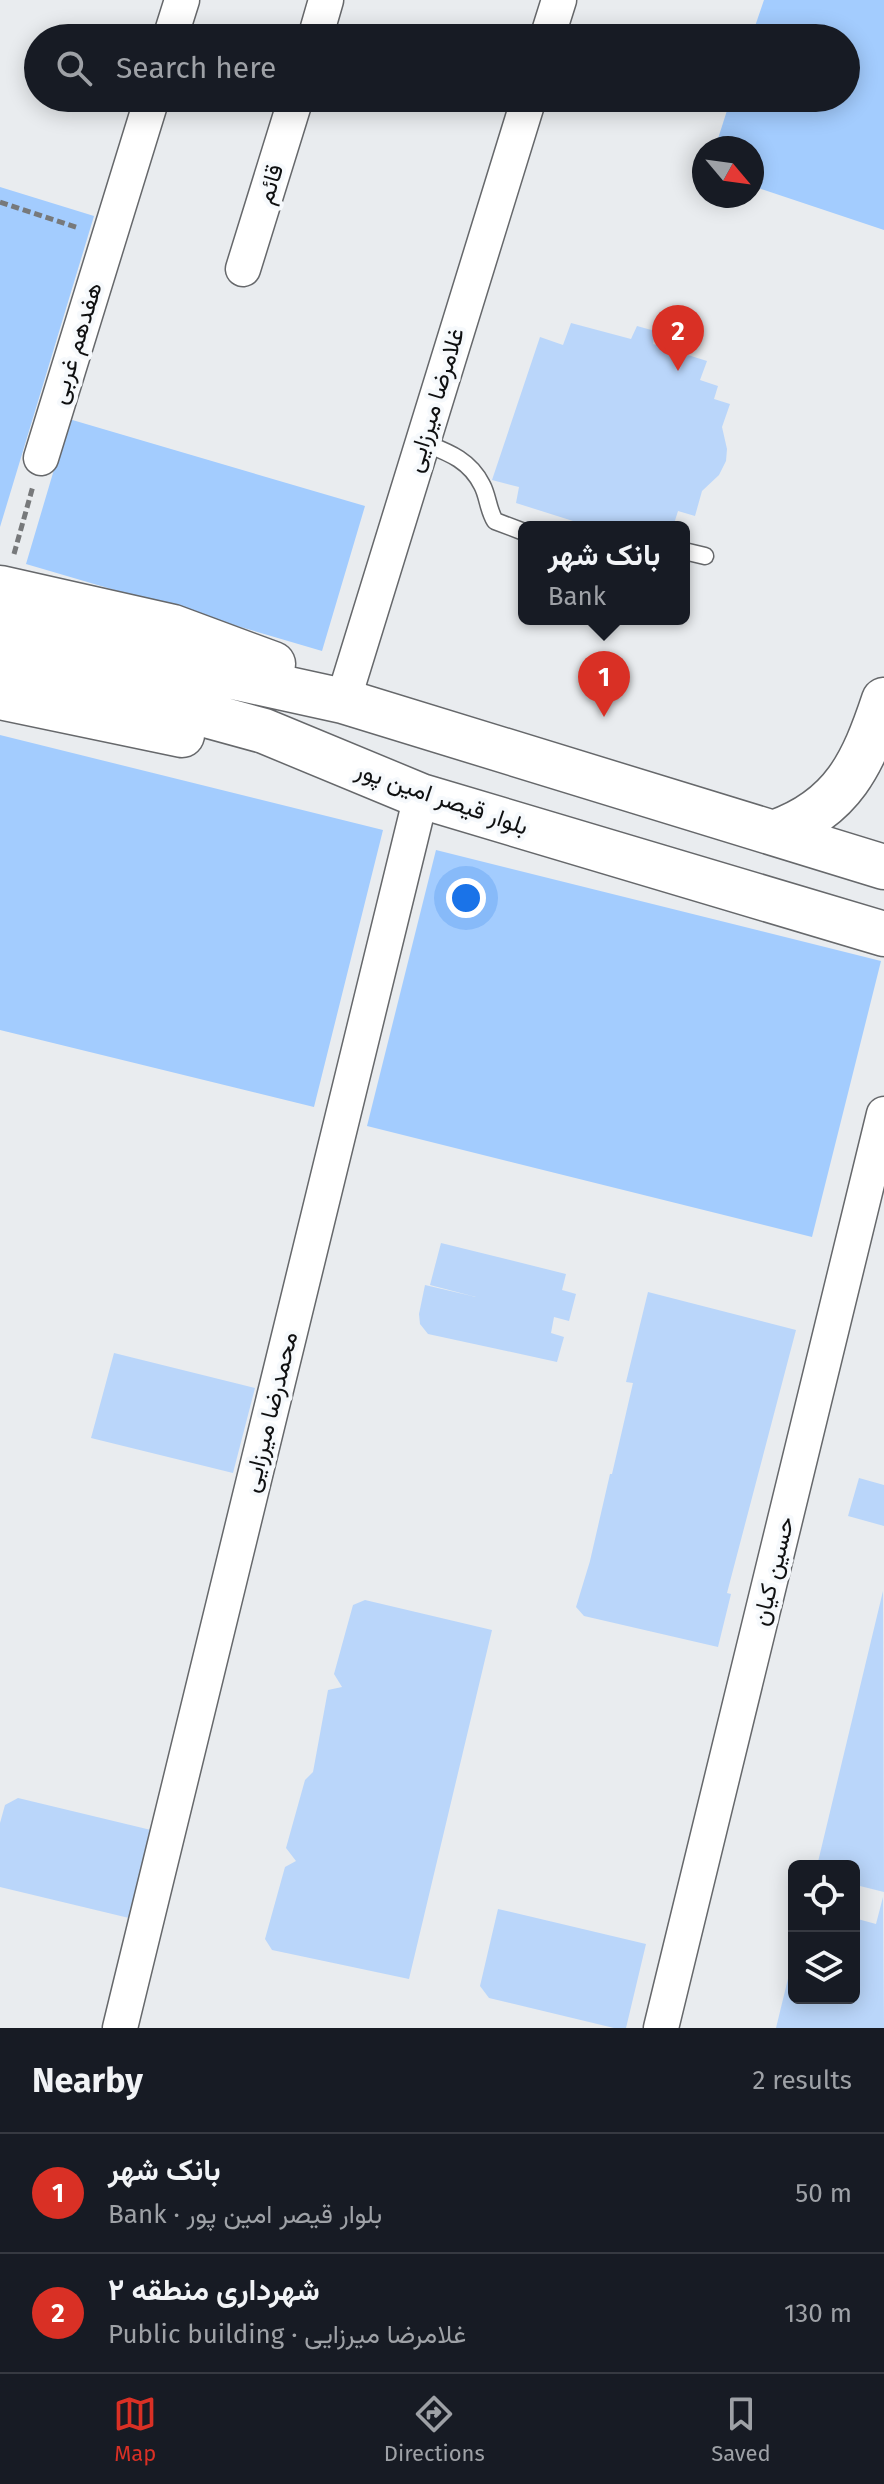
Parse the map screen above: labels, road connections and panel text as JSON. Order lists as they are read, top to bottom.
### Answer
{
  "streets": {
    "main road": ["بلوار قیصر امین پور"],
    "street": [
      "قائم",
      "هفدهم غربی",
      "غلامرضا میرزایی",
      "محمدرضا میرزایی",
      "حسین کیان"
    ]
  },
  "crossings": [
    ["بلوار قیصر امین پور", "محمدرضا میرزایی"]
  ],
  "north": "bottom right",
  "page": {
    "search": "Search here",
    "pins": ["2", "1"],
    "popup": ["بانک شهر", "Bank"],
    "heading": ["Nearby", "2 results"],
    "list": [
      {
        "mark": "1",
        "name": "بانک شهر",
        "note": "Bank · بلوار قیصر امین پور",
        "value": "50 m"
      },
      {
        "mark": "2",
        "name": "شهرداری منطقه ۲",
        "note": "Public building · غلامرضا میرزایی",
        "value": "130 m"
      }
    ],
    "nav": ["Map", "Directions", "Saved"]
  }
}
